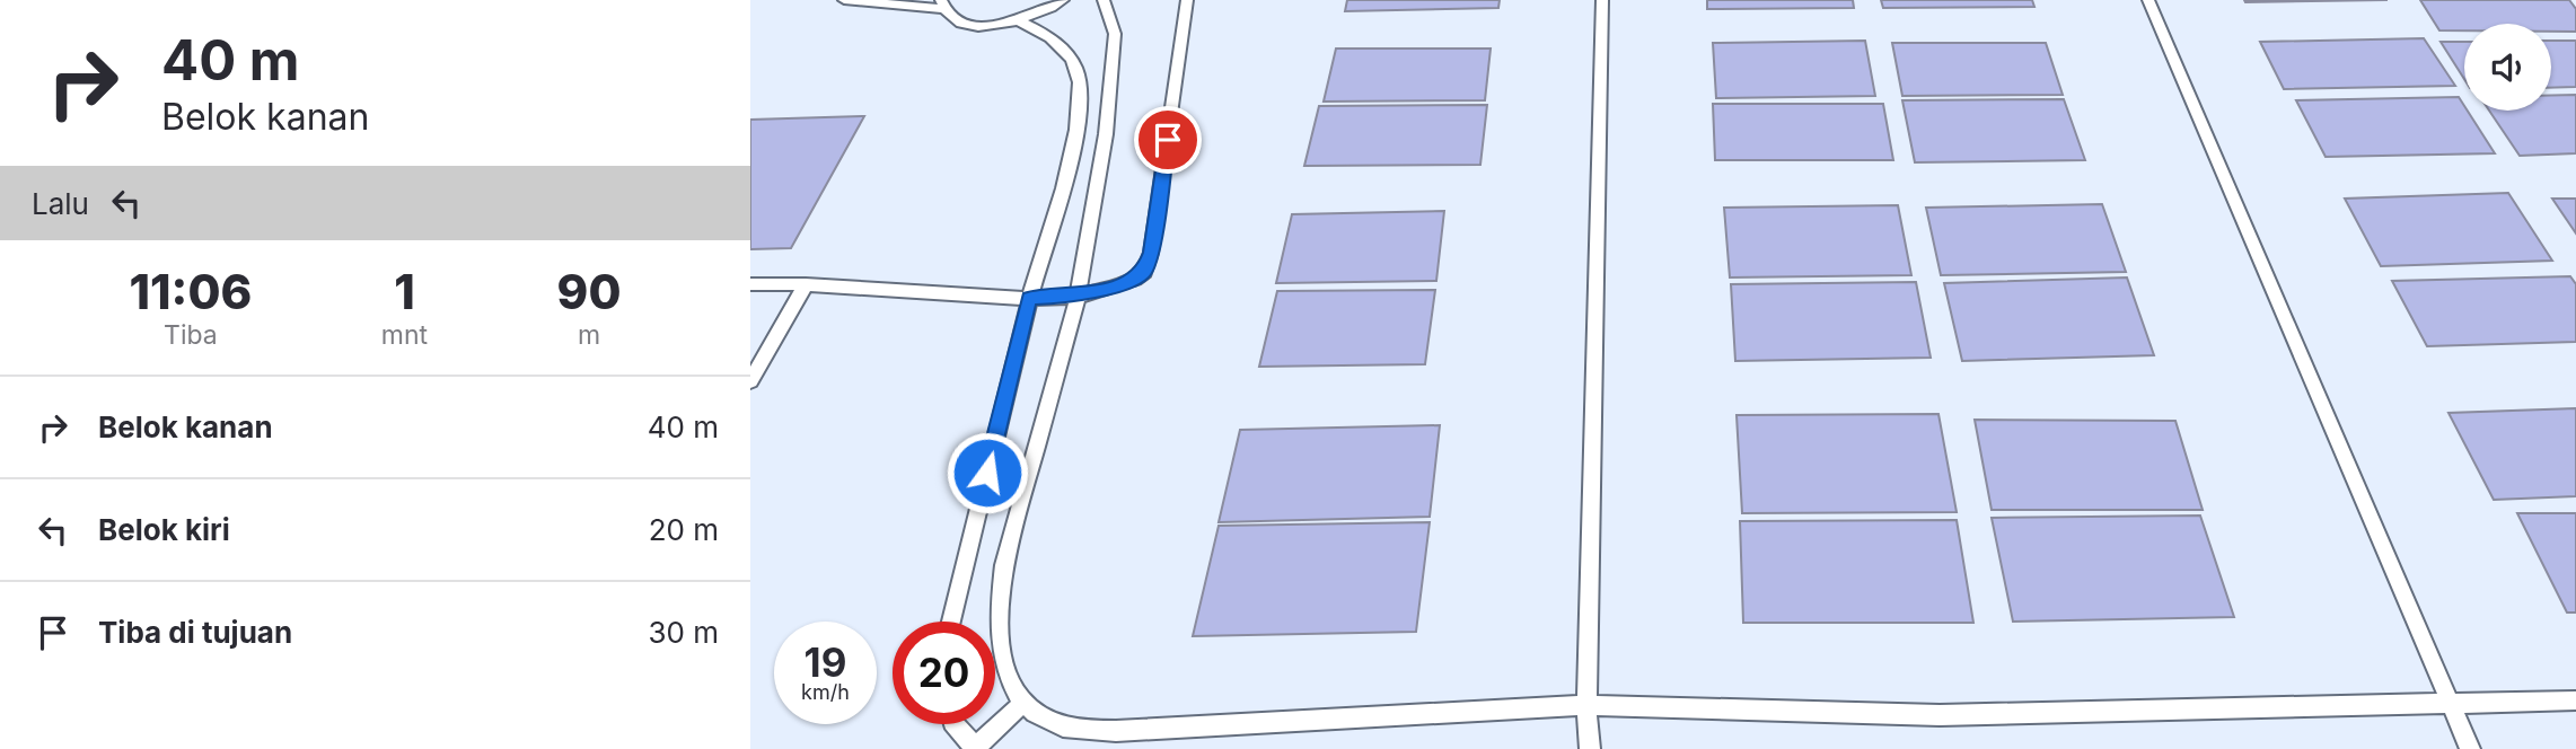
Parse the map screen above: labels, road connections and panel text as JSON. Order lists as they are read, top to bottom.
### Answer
{
  "page": {
    "turn": ["40 m", "Belok kanan"],
    "then": "Lalu",
    "eta": [
      "11:06",
      "Tiba",
      "1",
      "mnt",
      "90",
      "m"
    ],
    "list": [
      {
        "name": "Belok kanan",
        "value": "40 m"
      },
      {
        "name": "Belok kiri",
        "value": "20 m"
      },
      {
        "name": "Tiba di tujuan",
        "value": "30 m"
      }
    ],
    "speed": "19 km/h",
    "limit": "20"
  }
}
